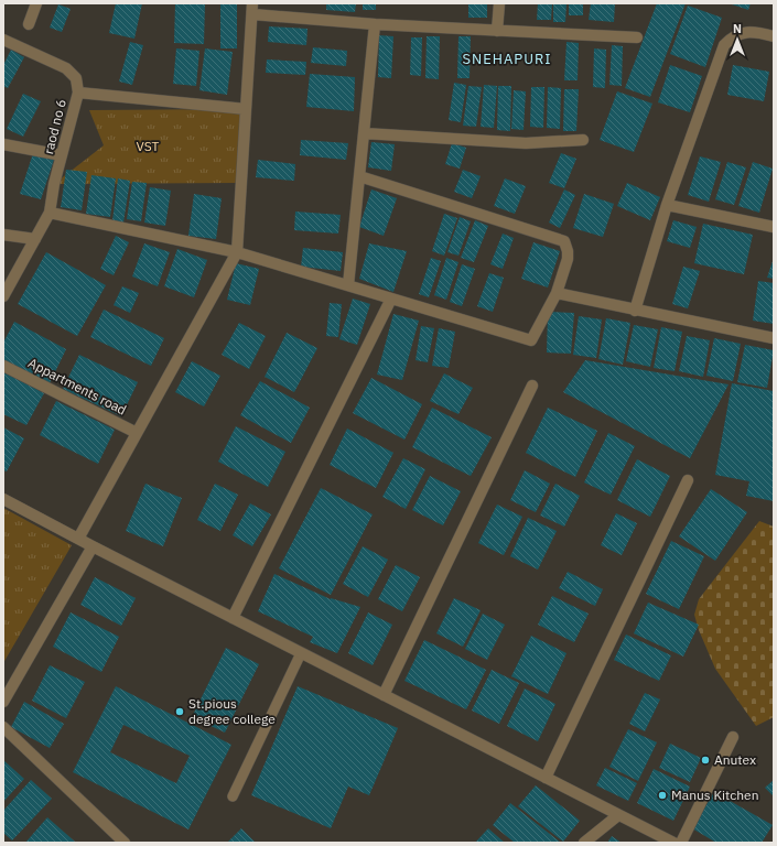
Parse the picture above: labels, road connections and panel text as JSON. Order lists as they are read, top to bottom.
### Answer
{
  "streets": {
    "street": ["raod no 6", "Appartments road"]
  },
  "districts": ["SNEHAPURI"],
  "parks": ["VST"],
  "places": ["St.pious degree college", "Anutex", "Manus Kitchen"],
  "north": "top"
}
